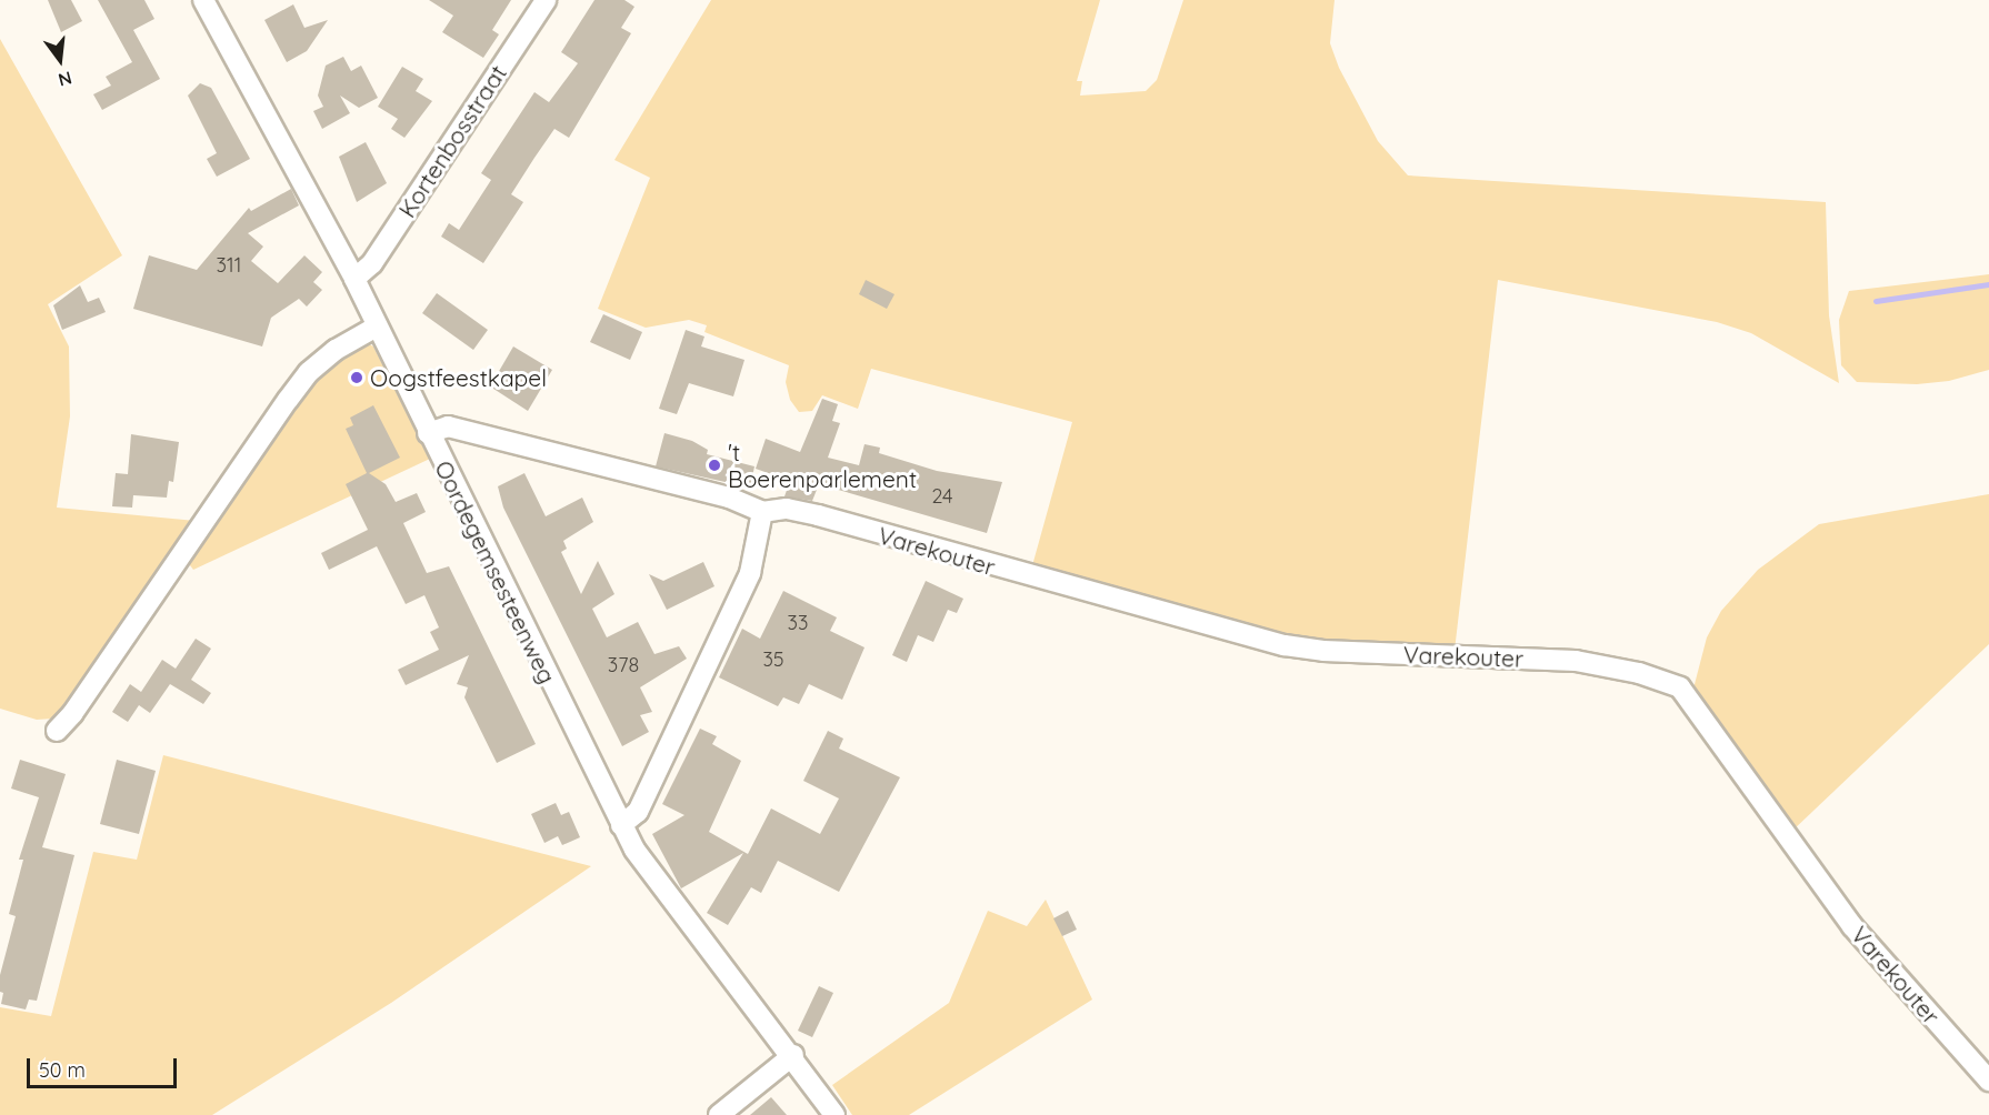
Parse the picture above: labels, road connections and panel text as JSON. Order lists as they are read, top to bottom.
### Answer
{
  "streets": {
    "street": ["Kortenbosstraat", "Varekouter", "Oordegemsesteenweg"]
  },
  "crossings": [
    ["Kortenbosstraat", "Oordegemsesteenweg"],
    ["Varekouter", "Oordegemsesteenweg"]
  ],
  "places": ["Oogstfeestkapel", "'t Boerenparlement"],
  "house_numbers": [
    "311",
    "24",
    "33",
    "35",
    "378"
  ],
  "scale_bar": "50 m",
  "north": "bottom"
}
